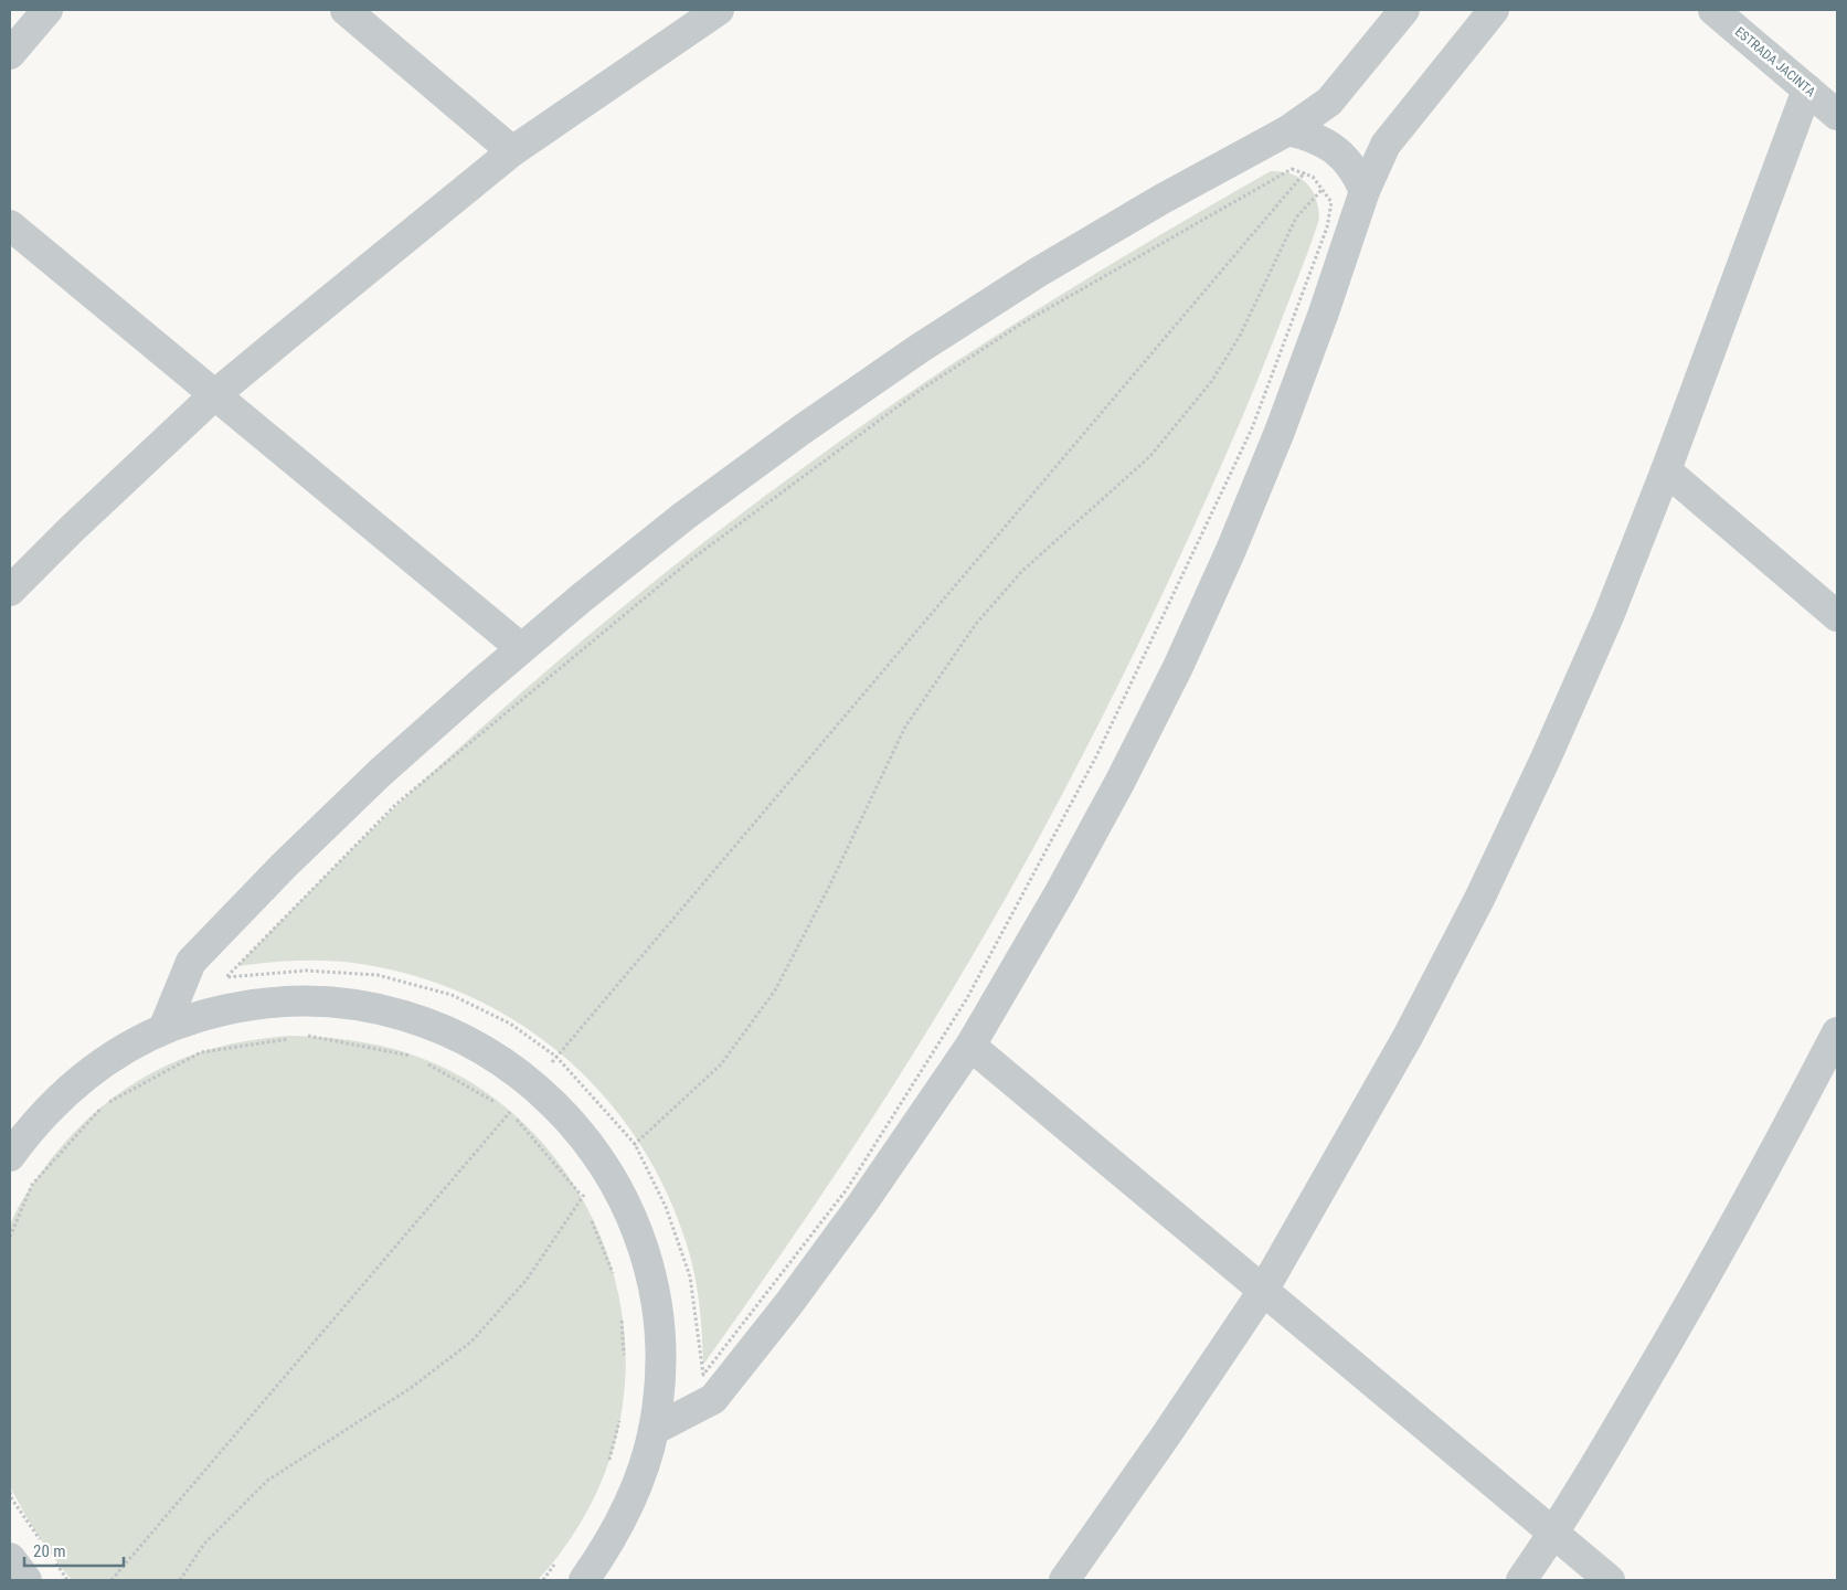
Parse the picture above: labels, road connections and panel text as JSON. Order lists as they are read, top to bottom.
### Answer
{
  "streets": {
    "street": ["ESTRADA JACINTA"]
  },
  "scale_bar": "20 m"
}
